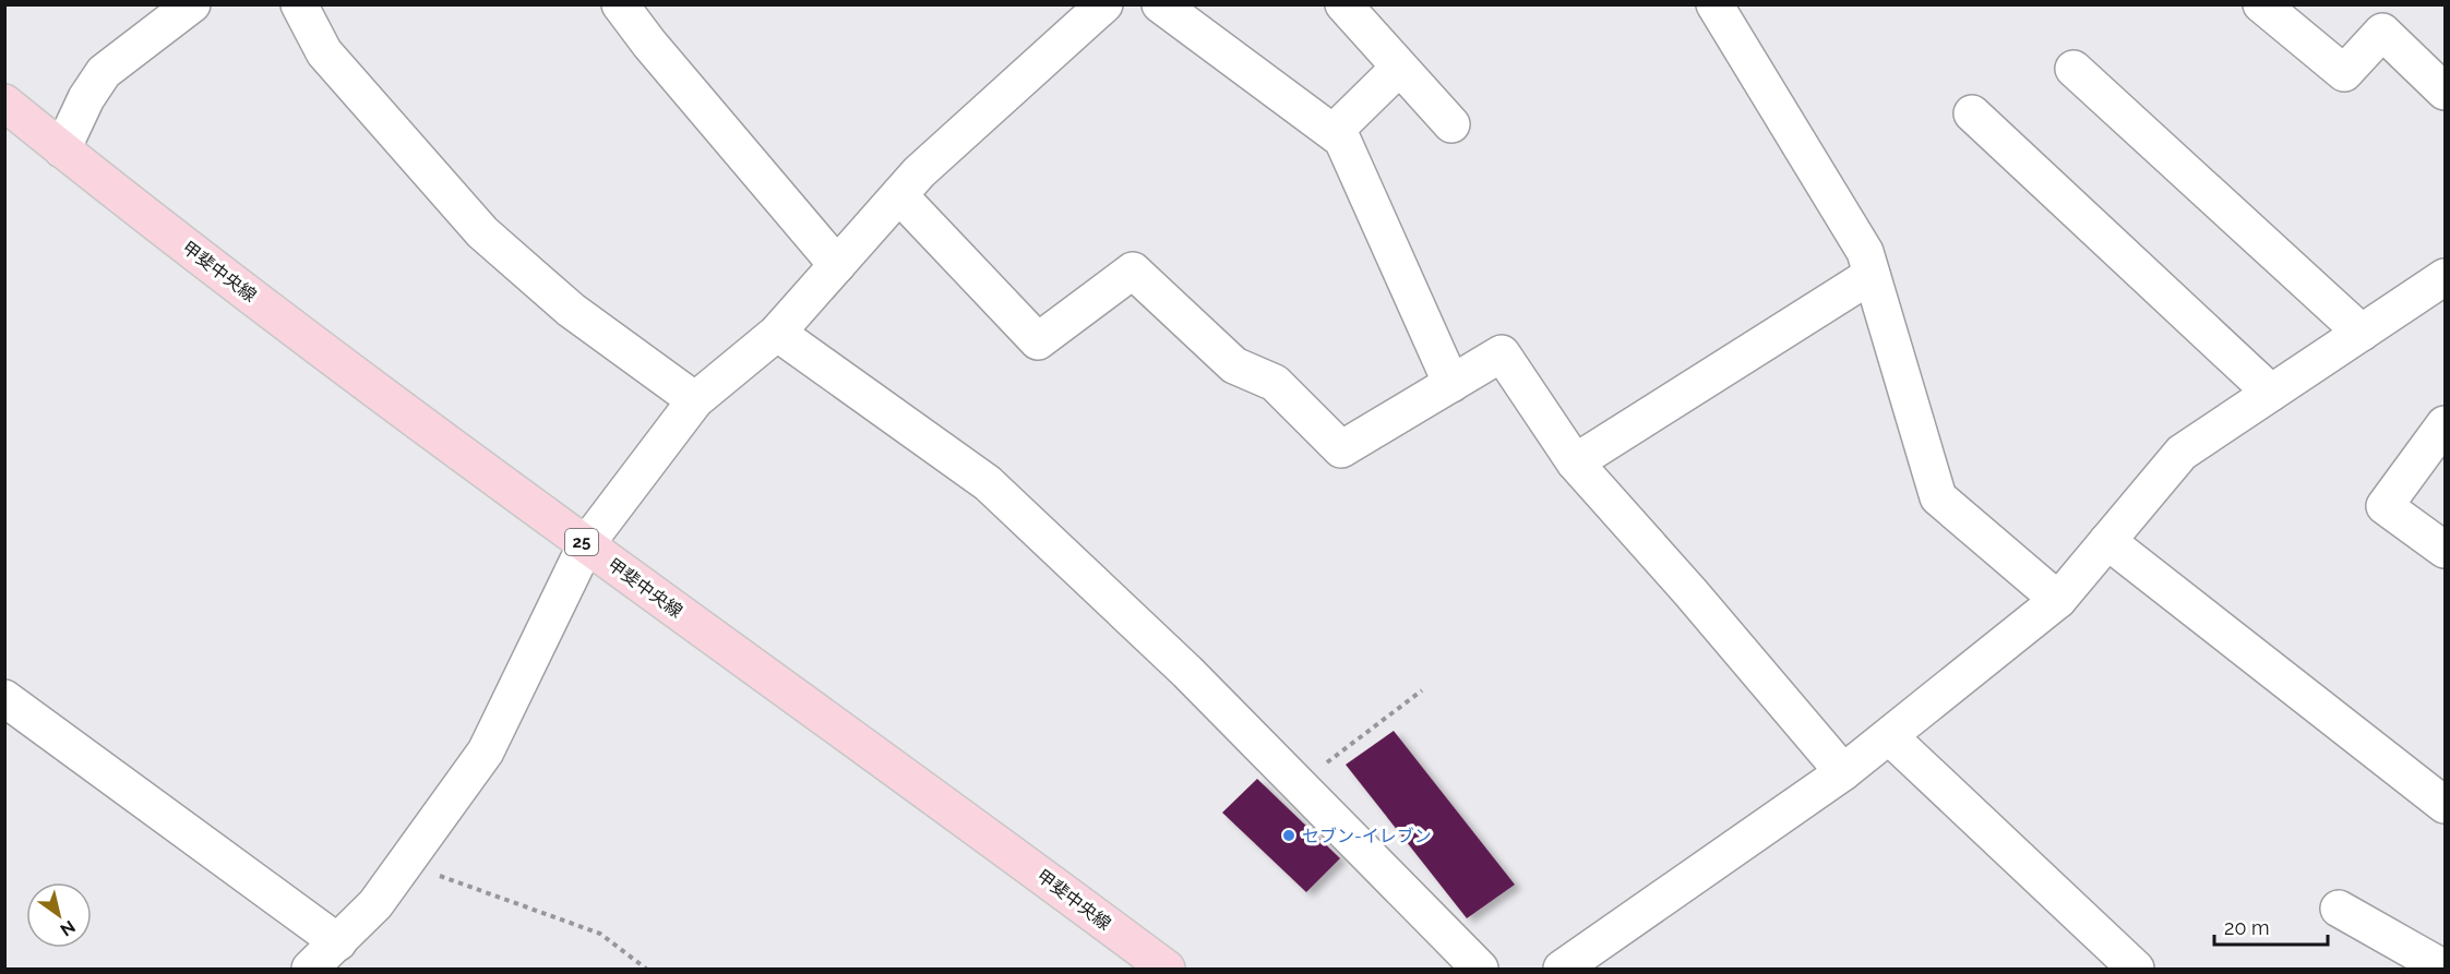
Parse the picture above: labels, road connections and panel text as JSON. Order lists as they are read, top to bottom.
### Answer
{
  "streets": {
    "main road": ["甲斐中央線", "25"]
  },
  "places": ["セブン-イレブン"],
  "scale_bar": "20 m",
  "north": "bottom right"
}
